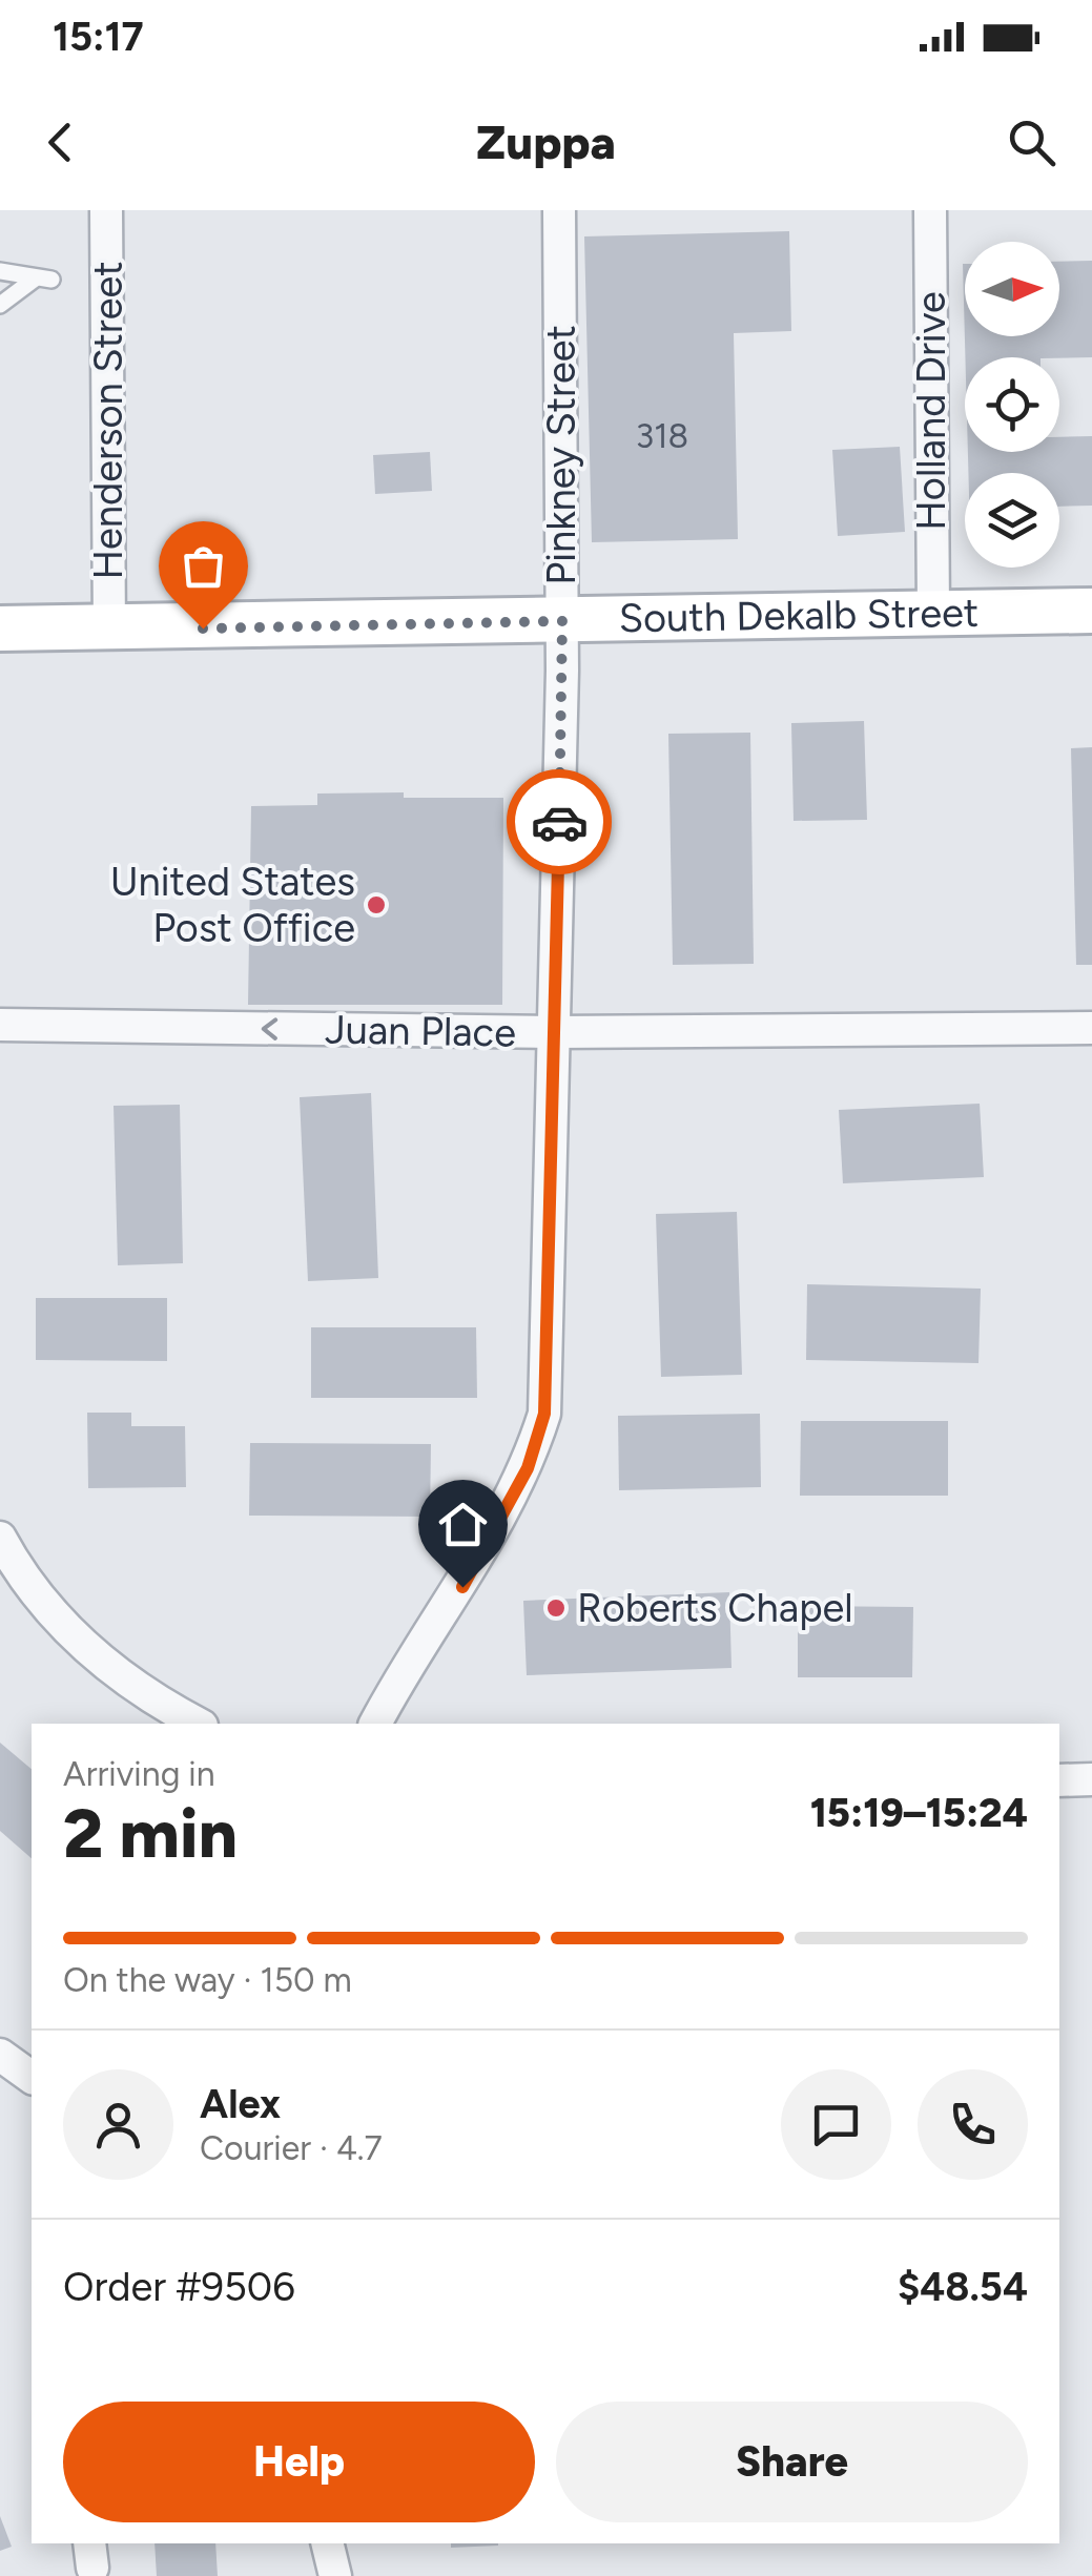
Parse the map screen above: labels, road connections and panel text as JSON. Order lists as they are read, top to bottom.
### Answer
{
  "streets": {
    "main road": ["South Dekalb Street"],
    "street": [
      "Holland Drive",
      "Henderson Street",
      "Pinkney Street",
      "Juan Place"
    ]
  },
  "crossings": [
    ["Holland Drive", "South Dekalb Street"],
    ["Henderson Street", "South Dekalb Street"],
    ["Pinkney Street", "South Dekalb Street"],
    ["Pinkney Street", "Juan Place"]
  ],
  "one_way": ["Juan Place"],
  "places": ["United States Post Office", "Roberts Chapel"],
  "house_numbers": ["318"],
  "north": "right",
  "page": {
    "status": "15:17",
    "header": "Zuppa",
    "heading": ["2 min", "Arriving in", "15:19–15:24"],
    "panel": [
      "Alex",
      "Courier · 4.7",
      "Order #9506",
      "$48.54"
    ],
    "bar": "On the way · 150 m",
    "buttons": ["Help", "Share"]
  }
}
